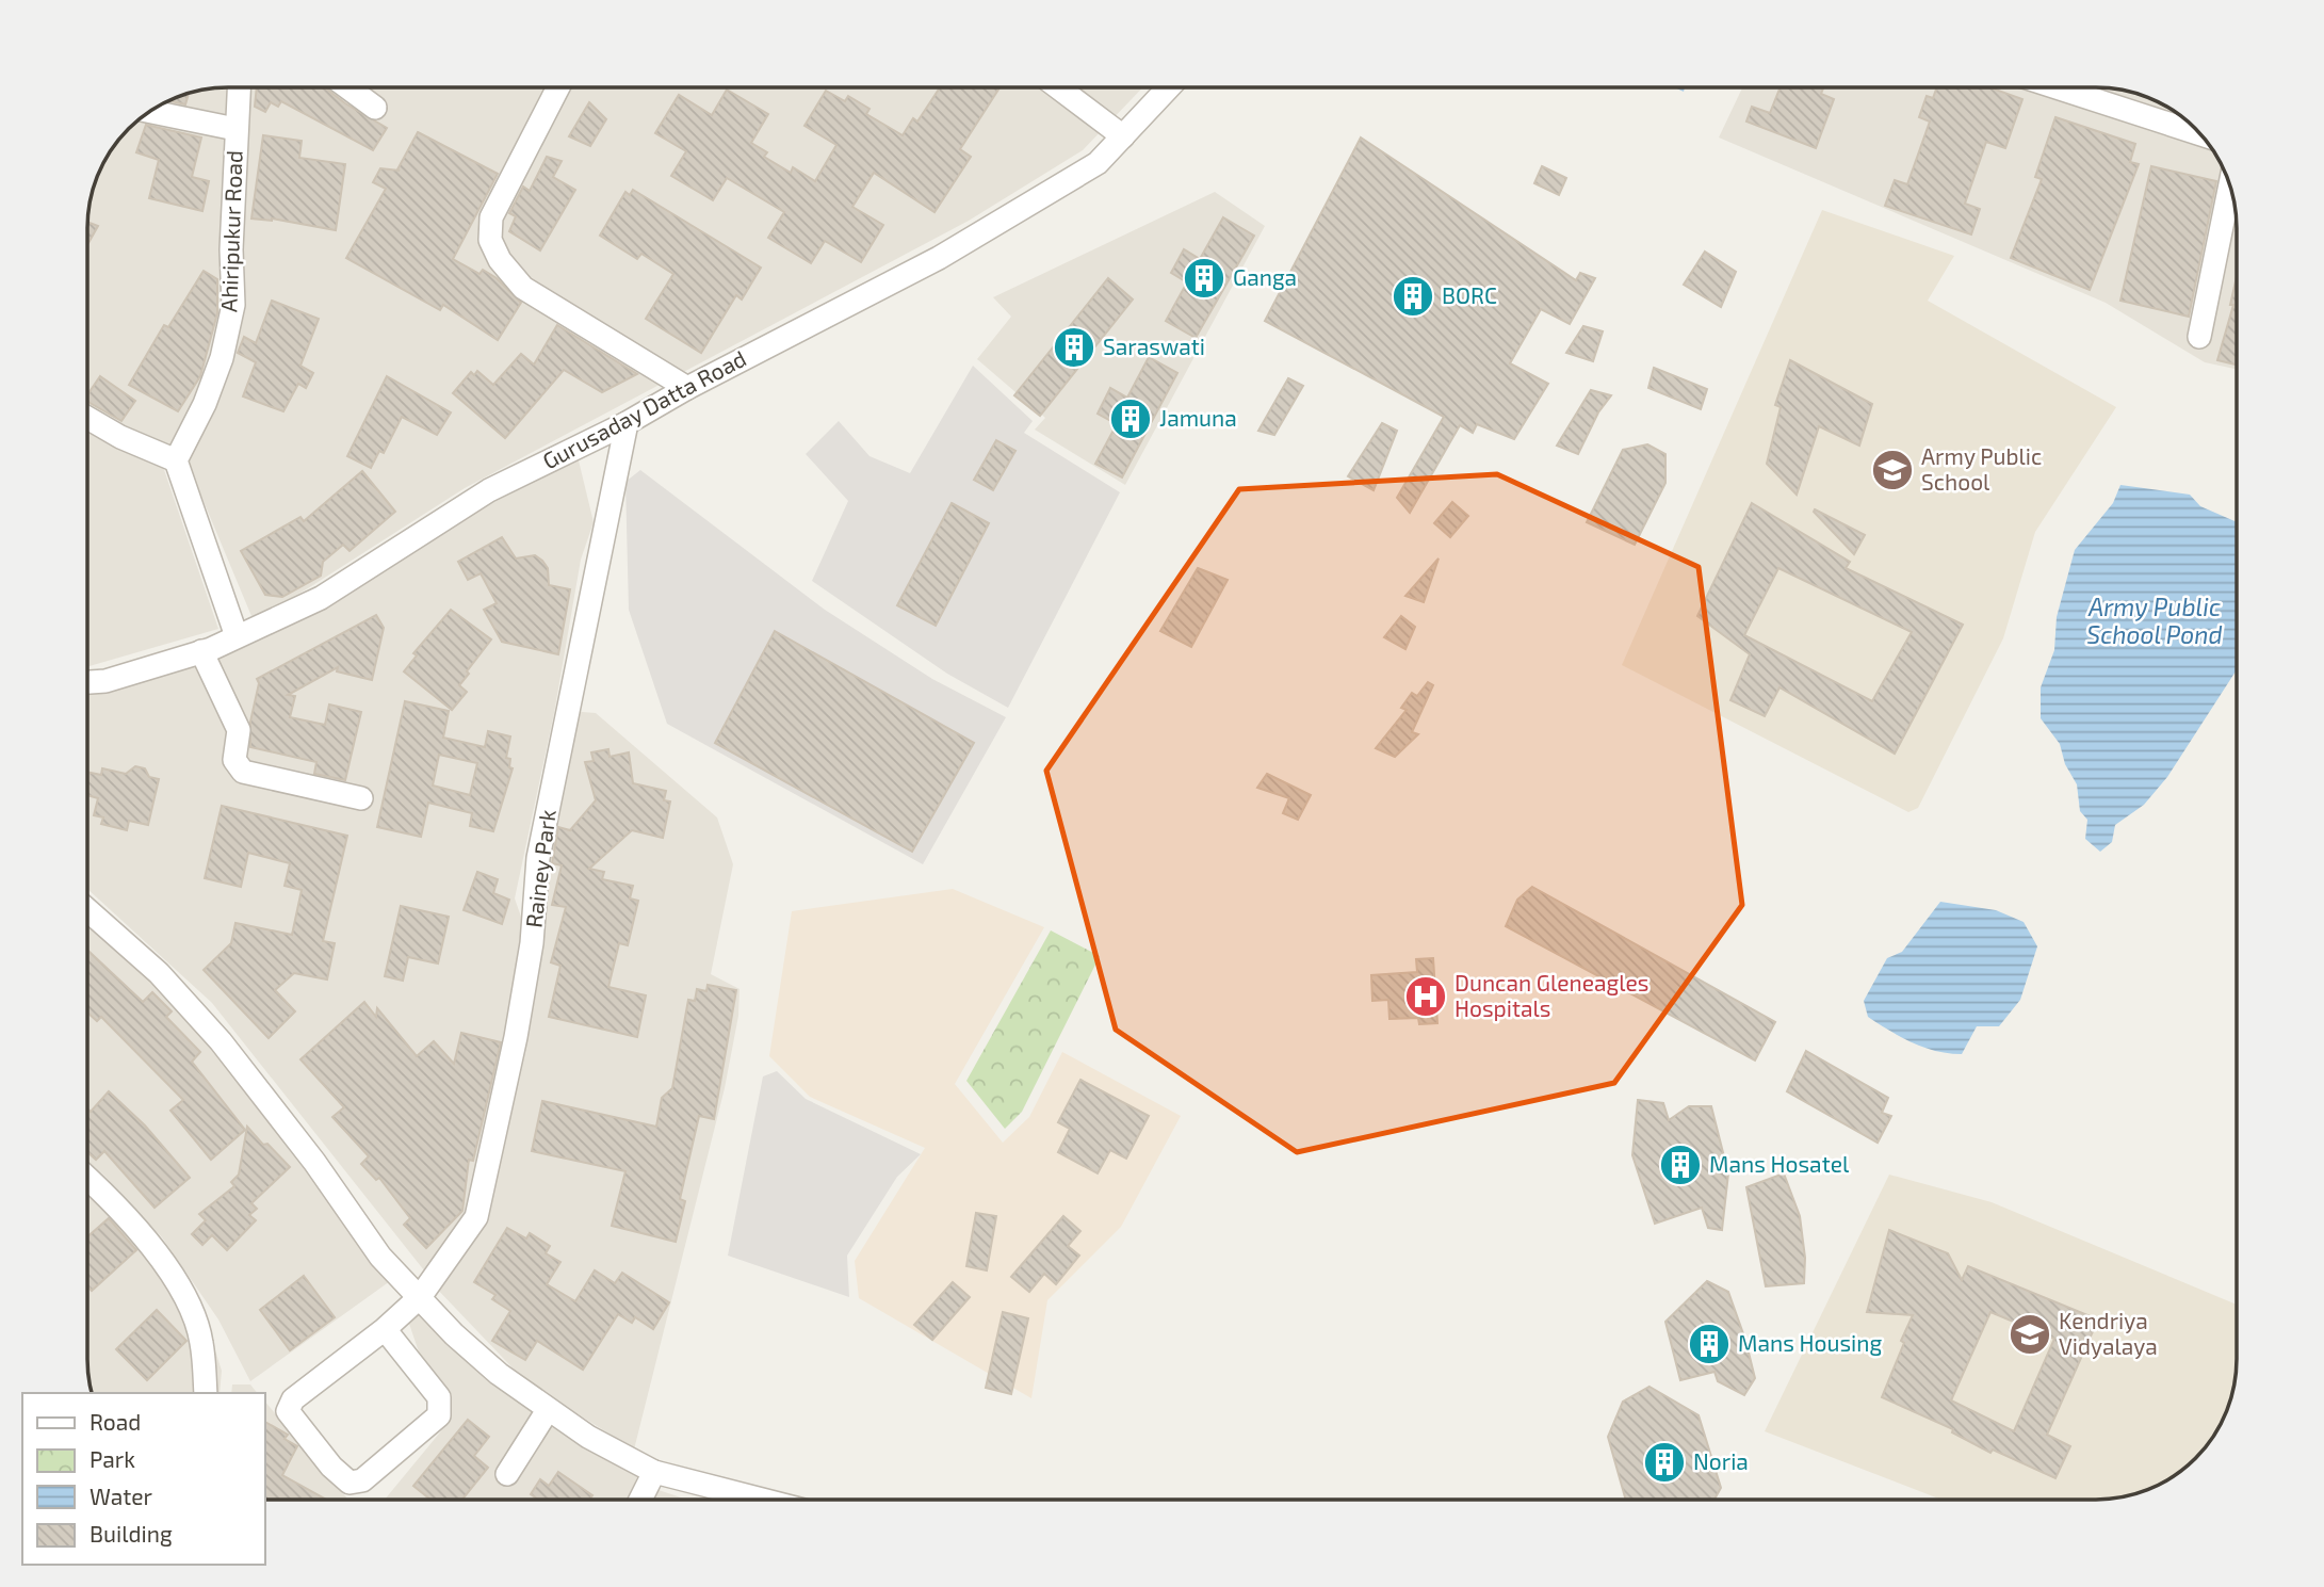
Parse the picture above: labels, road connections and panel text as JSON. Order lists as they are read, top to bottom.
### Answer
{
  "streets": {
    "street": ["Ahiripukur Road", "Gurusaday Datta Road", "Rainey Park"]
  },
  "crossings": [
    ["Gurusaday Datta Road", "Rainey Park"]
  ],
  "water": ["Army Public School Pond"],
  "places": {
    "building": [
      "Ganga",
      "BORC",
      "Saraswati",
      "Jamuna",
      "Mans Hosatel",
      "Mans Housing",
      "Noria"
    ],
    "school or university": ["Army Public School", "Kendriya Vidyalaya"],
    "hospital": ["Duncan Gleneagles Hospitals"]
  },
  "legend": [
    "Road",
    "Park",
    "Water",
    "Building"
  ]
}
